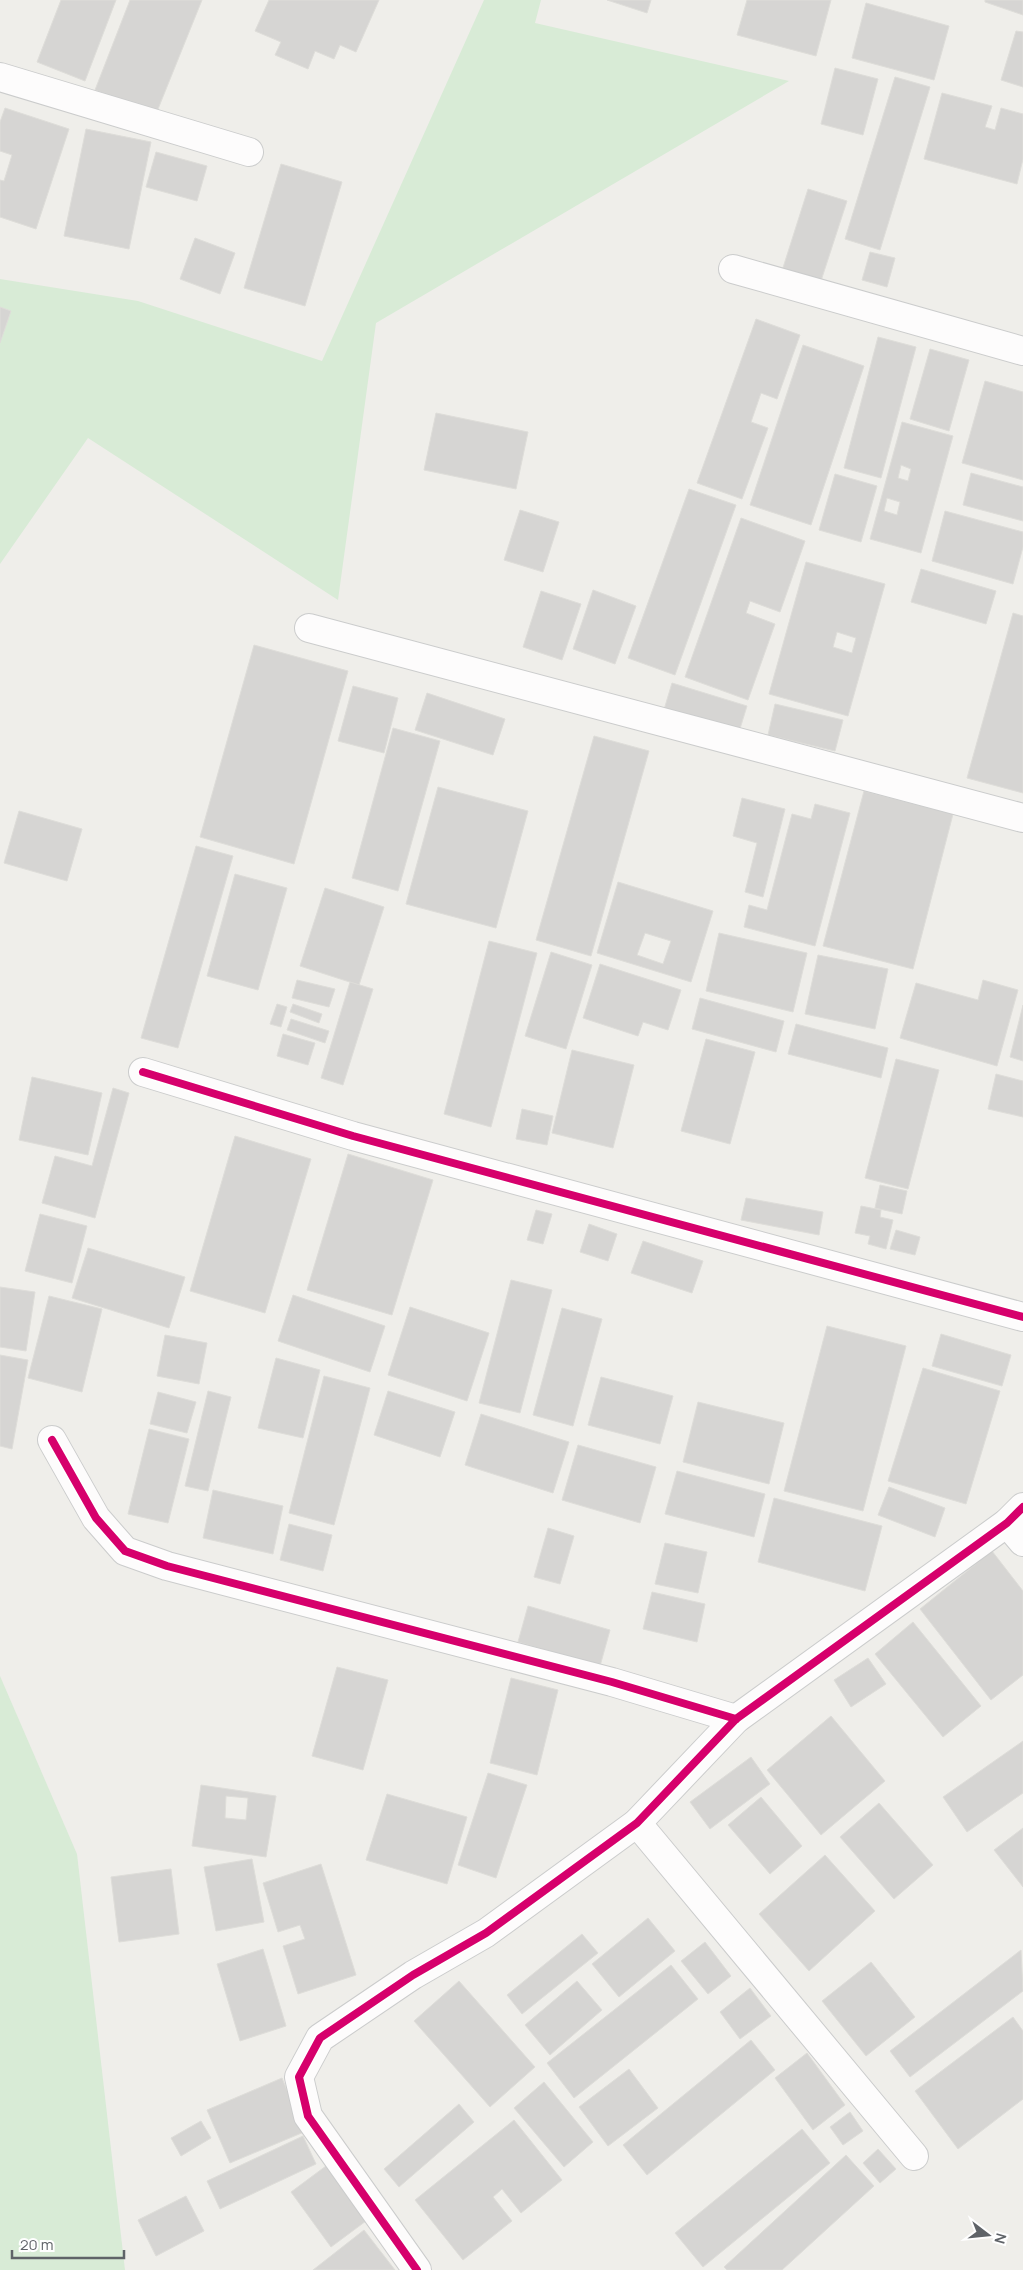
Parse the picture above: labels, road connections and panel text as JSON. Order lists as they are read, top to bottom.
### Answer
{
  "scale_bar": "20 m",
  "north": "right"
}
